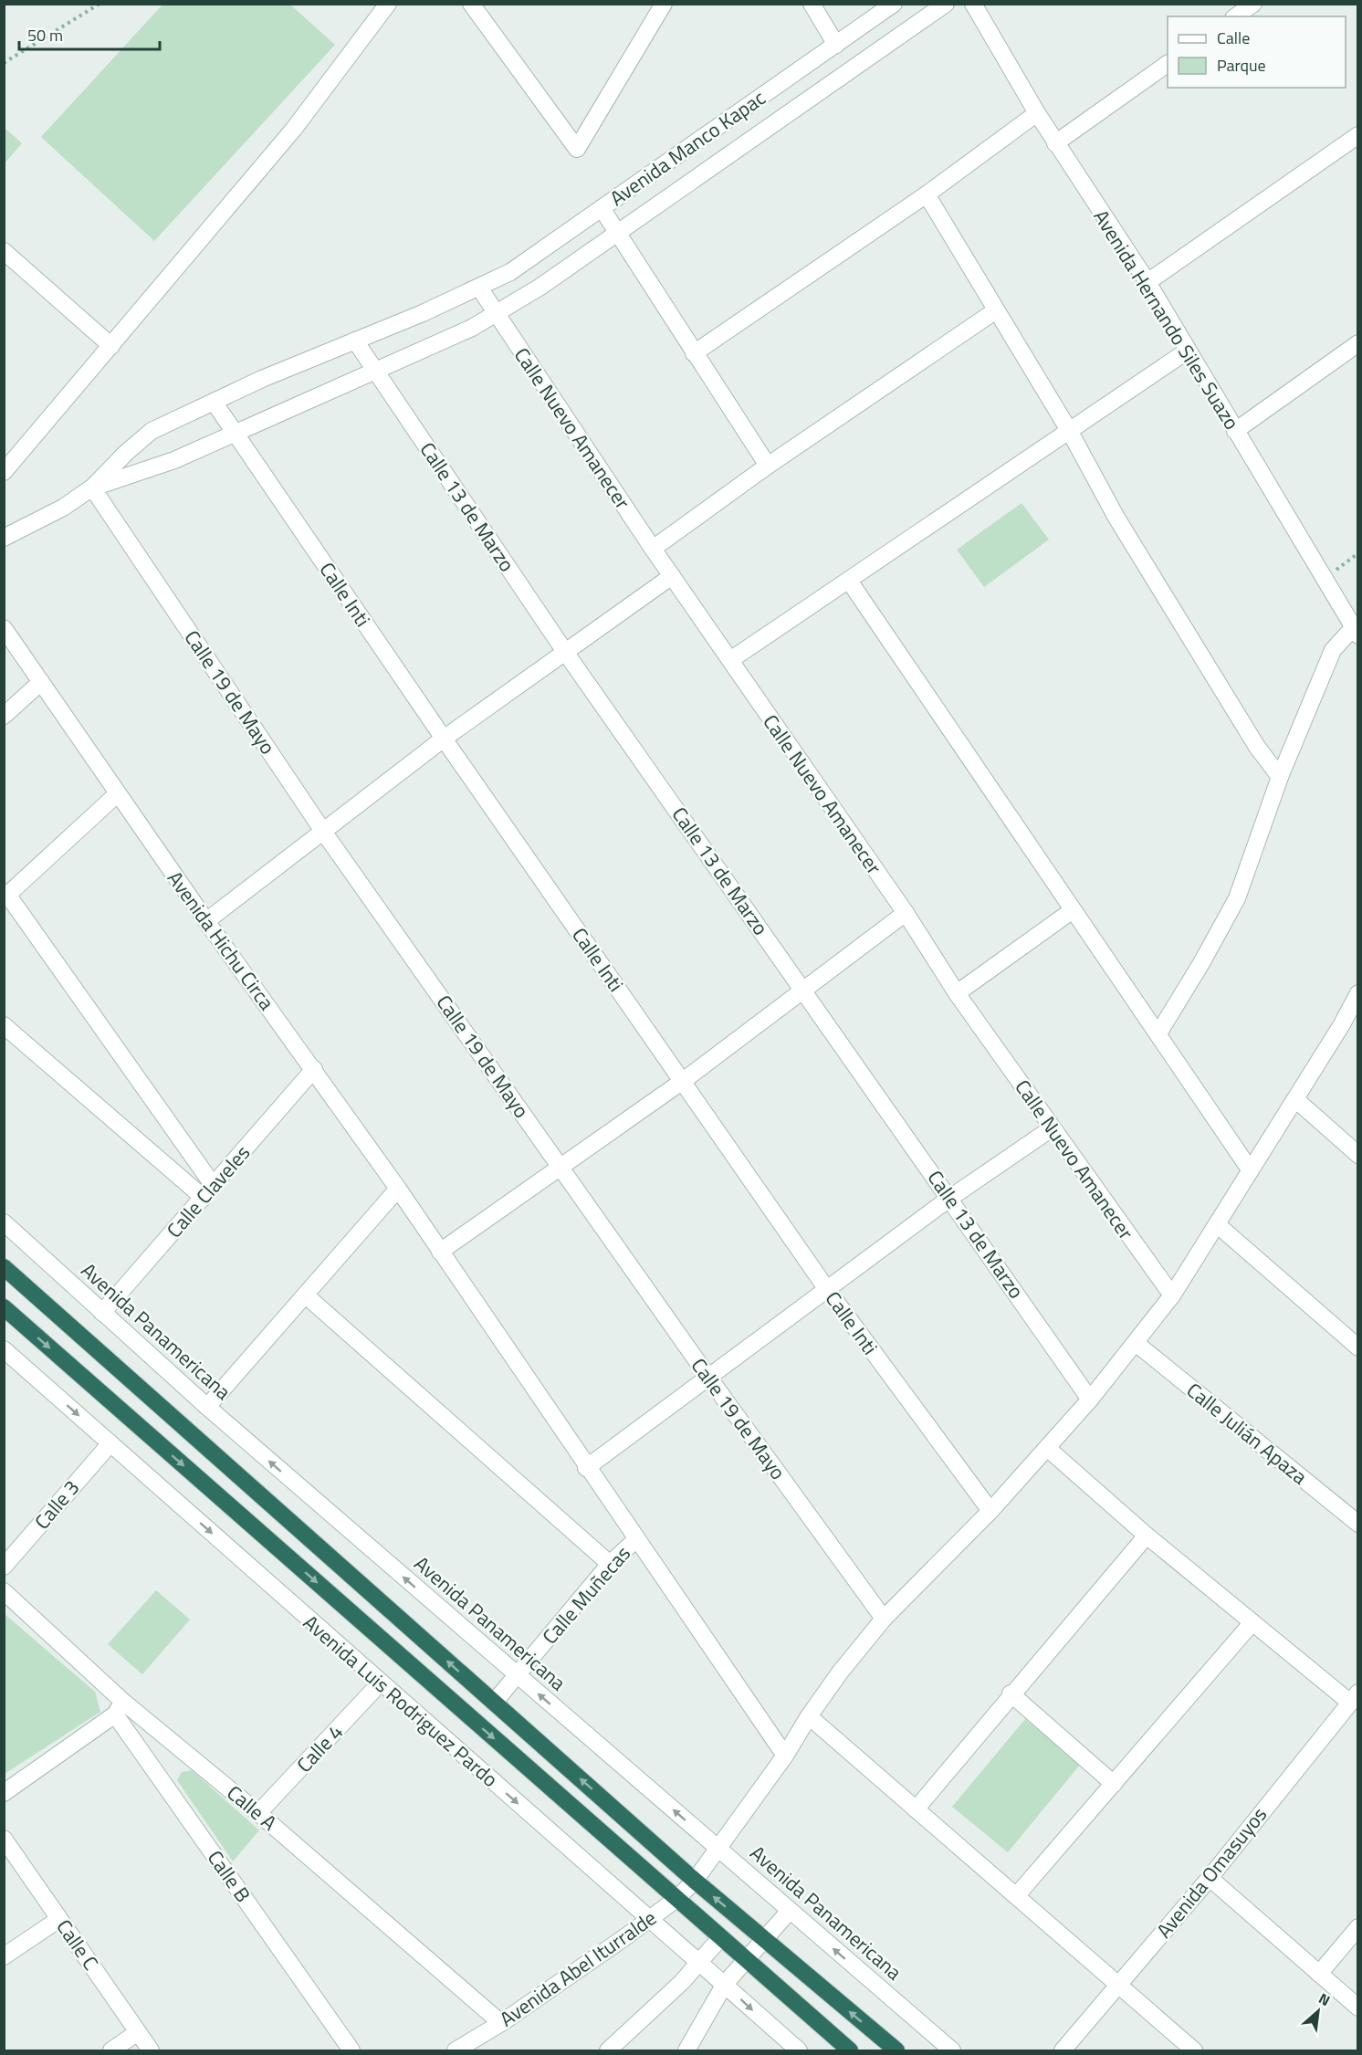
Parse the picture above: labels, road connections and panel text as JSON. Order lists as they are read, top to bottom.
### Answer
{
  "streets": {
    "street": [
      "Avenida Manco Kapac",
      "Avenida Hernando Siles Suazo",
      "Calle Nuevo Amanecer",
      "Calle 13 de Marzo",
      "Calle Inti",
      "Calle 19 de Mayo",
      "Avenida Hichu Circa",
      "Calle Claveles",
      "Avenida Panamericana",
      "Calle Julián Apaza",
      "Calle 3",
      "Calle Muñecas",
      "Avenida Luis Rodriguez Pardo",
      "Calle 4",
      "Calle A",
      "Avenida Omasuyos",
      "Calle B",
      "Calle C",
      "Avenida Abel Iturralde"
    ]
  },
  "crossings": [
    ["Avenida Manco Kapac", "Calle Nuevo Amanecer"],
    ["Avenida Manco Kapac", "Calle 13 de Marzo"],
    ["Avenida Manco Kapac", "Calle Inti"],
    ["Avenida Manco Kapac", "Calle 19 de Mayo"],
    ["Calle Nuevo Amanecer", "Avenida Abel Iturralde"],
    ["Calle 13 de Marzo", "Avenida Abel Iturralde"],
    ["Calle Inti", "Avenida Abel Iturralde"],
    ["Calle 19 de Mayo", "Avenida Abel Iturralde"],
    ["Avenida Hichu Circa", "Calle Claveles"],
    ["Avenida Hichu Circa", "Calle Muñecas"],
    ["Avenida Hichu Circa", "Avenida Abel Iturralde"],
    ["Calle Claveles", "Avenida Panamericana"],
    ["Avenida Panamericana", "Calle Muñecas"],
    ["Avenida Panamericana", "Avenida Abel Iturralde"],
    ["Calle Julián Apaza", "Avenida Abel Iturralde"],
    ["Calle 3", "Avenida Luis Rodriguez Pardo"],
    ["Avenida Luis Rodriguez Pardo", "Calle 4"],
    ["Avenida Luis Rodriguez Pardo", "Avenida Abel Iturralde"],
    ["Calle 4", "Calle A"],
    ["Calle A", "Calle B"],
    ["Calle A", "Avenida Abel Iturralde"]
  ],
  "one_way": ["Avenida Luis Rodriguez Pardo"],
  "legend": ["Calle", "Parque"],
  "scale_bar": "50 m",
  "north": "top right"
}
